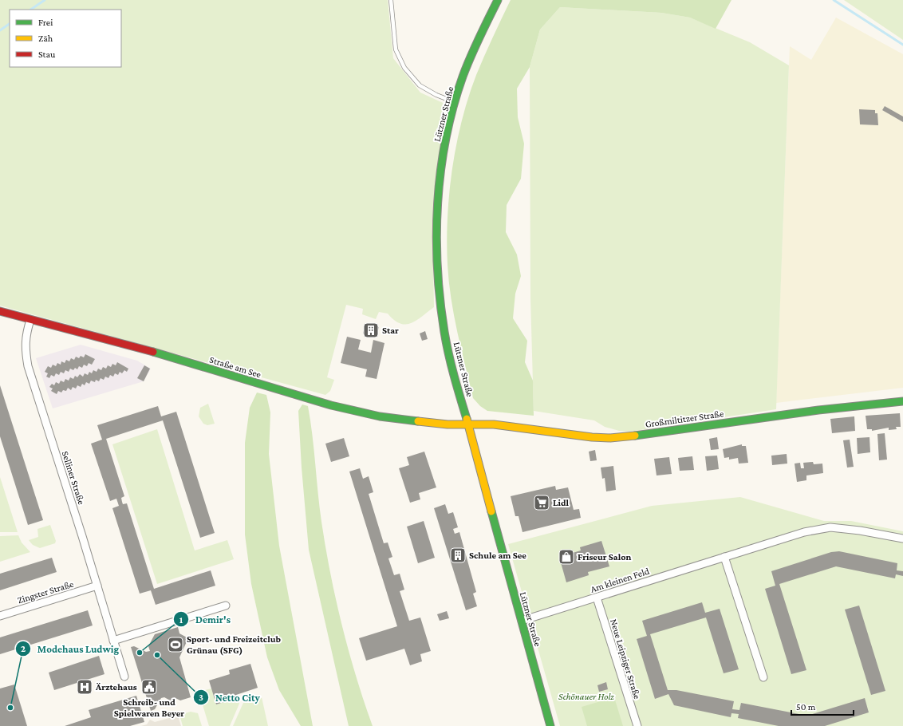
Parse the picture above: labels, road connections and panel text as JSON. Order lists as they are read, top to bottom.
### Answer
{
  "streets": {
    "main road": ["Lützner Straße", "Straße am See", "Großmiltitzer Straße"],
    "street": [
      "Selliner Straße",
      "Am kleinen Feld",
      "Zingster Straße",
      "Neue Leipziger Straße"
    ]
  },
  "crossings": [
    ["Lützner Straße", "Straße am See"],
    ["Lützner Straße", "Großmiltitzer Straße"],
    ["Lützner Straße", "Am kleinen Feld"],
    ["Straße am See", "Großmiltitzer Straße"],
    ["Straße am See", "Selliner Straße"],
    ["Selliner Straße", "Zingster Straße"],
    ["Am kleinen Feld", "Neue Leipziger Straße"]
  ],
  "parks": ["Schönauer Holz"],
  "places": {
    "building": ["Star", "Schule am See"],
    "supermarket": ["Lidl"],
    "shop": ["Friseur Salon"],
    "sports": ["Sport- und Freizeitclub Grünau (SFG)"],
    "other": ["Demir's", "Netto City", "Modehaus Ludwig"],
    "hospital": ["Ärztehaus"],
    "public building": ["Schreib- und Spielwaren Beyer"]
  },
  "legend": ["Frei", "Zäh", "Stau"],
  "scale_bar": "50 m"
}
